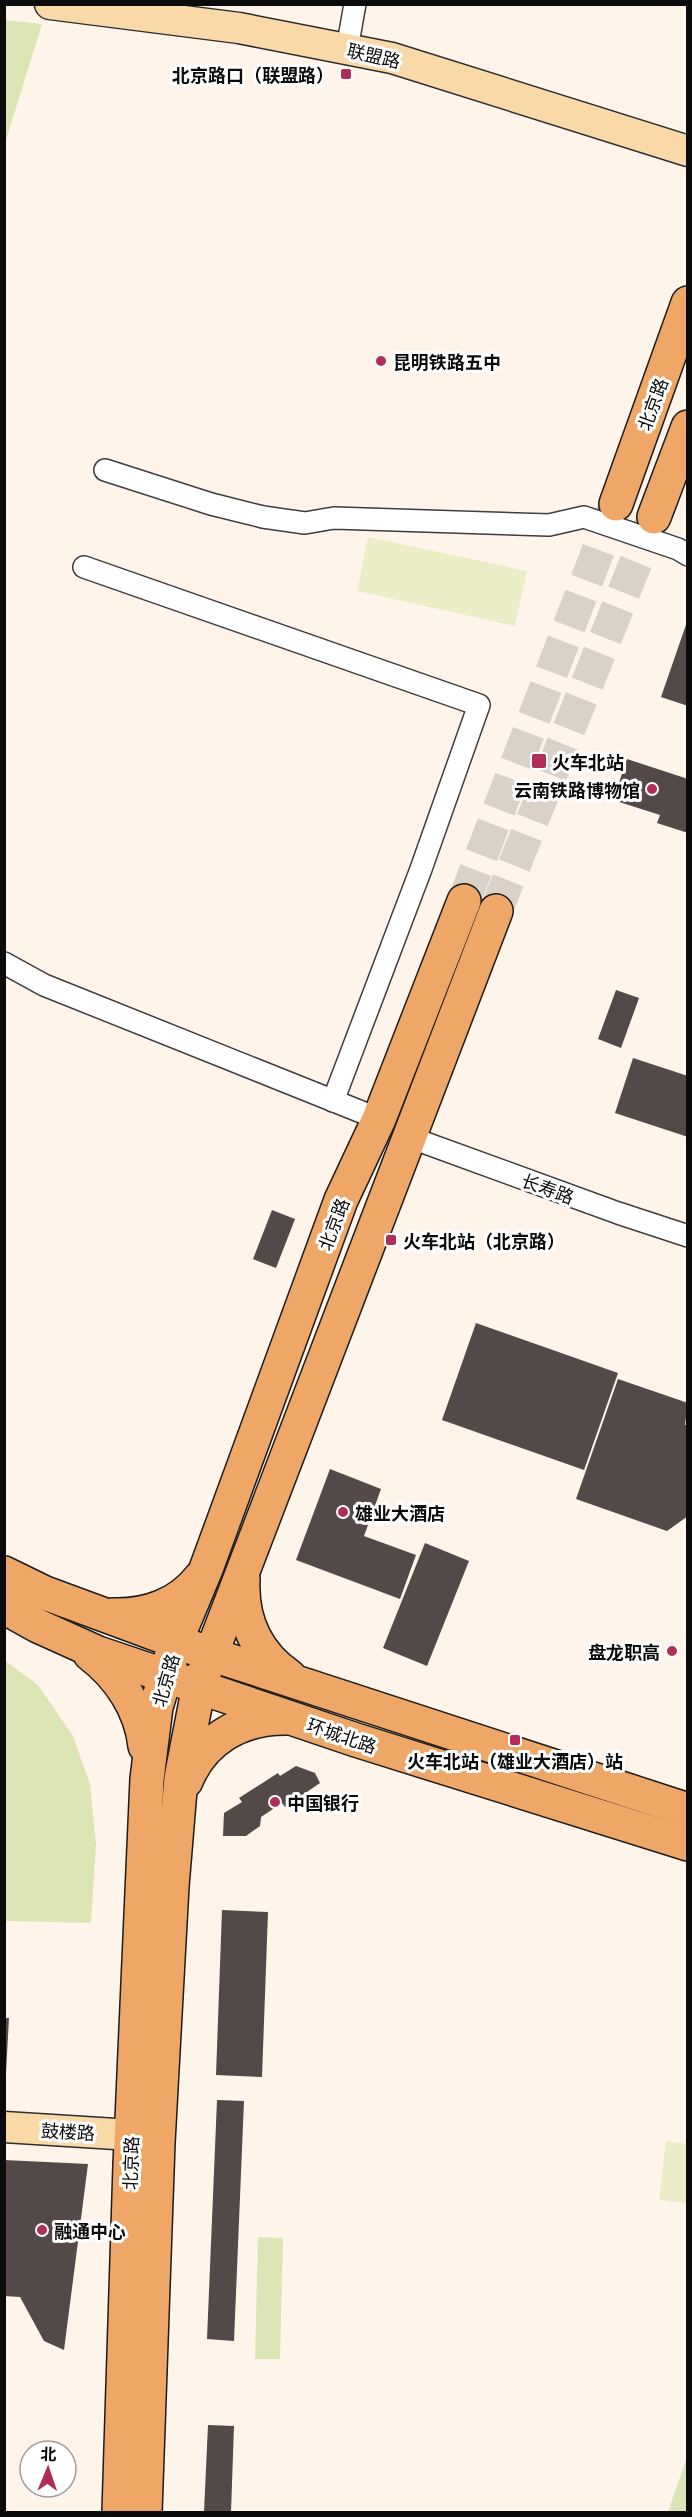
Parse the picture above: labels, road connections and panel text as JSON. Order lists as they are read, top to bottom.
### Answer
{
  "streets": {
    "main road": ["北京路", "环城北路"],
    "street": ["联盟路", "长寿路", "鼓楼路"]
  },
  "crossings": [
    ["北京路", "长寿路"],
    ["北京路", "环城北路"],
    ["北京路", "鼓楼路"]
  ],
  "places": {
    "transit": [
      "北京路口（联盟路）",
      "火车北站",
      "火车北站（北京路）",
      "火车北站（雄业大酒店）站"
    ],
    "other": [
      "昆明铁路五中",
      "云南铁路博物馆",
      "雄业大酒店",
      "盘龙职高",
      "中国银行",
      "融通中心"
    ]
  },
  "north": "top"
}
